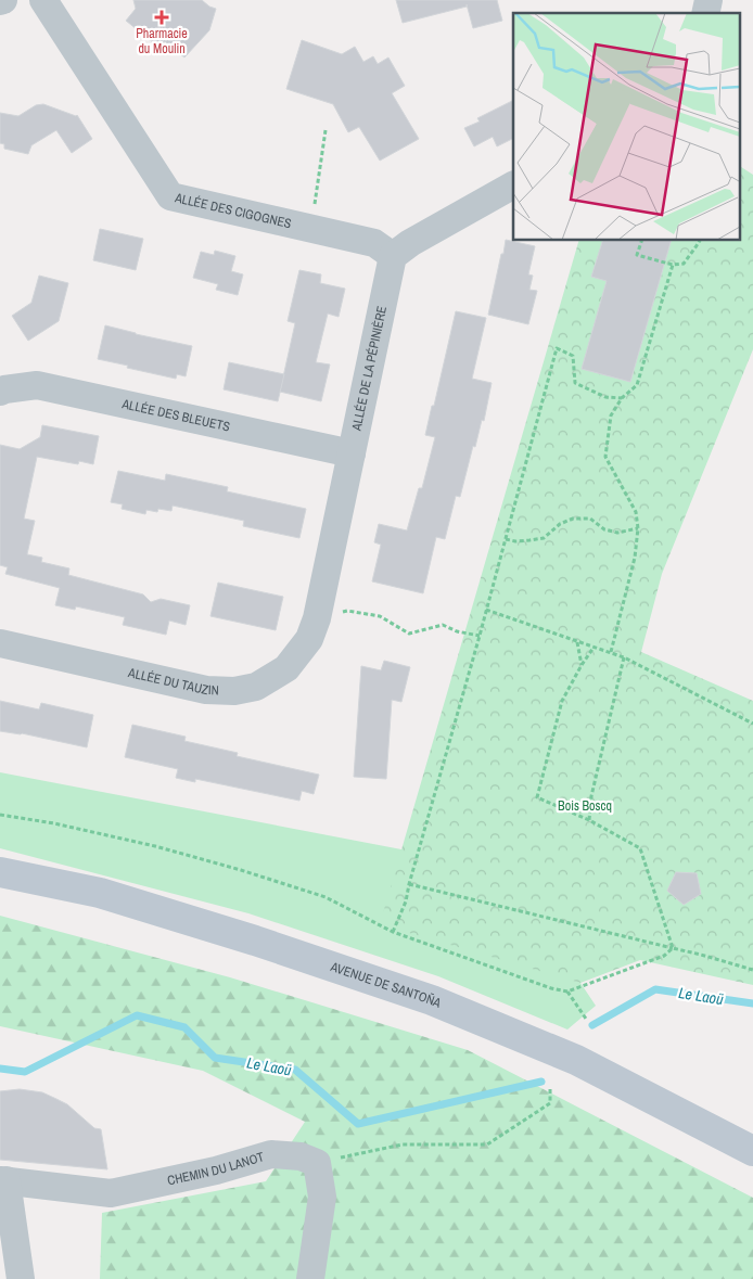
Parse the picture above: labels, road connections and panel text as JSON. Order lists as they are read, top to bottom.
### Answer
{
  "streets": {
    "main road": ["AVENUE DE SANTOÑA"],
    "street": [
      "ALLÉE DES CIGOGNES",
      "ALLÉE DE LA PÉPINIÈRE",
      "ALLÉE DES BLEUETS",
      "ALLÉE DU TAUZIN",
      "CHEMIN DU LANOT"
    ]
  },
  "crossings": [
    ["ALLÉE DES CIGOGNES", "ALLÉE DE LA PÉPINIÈRE"],
    ["ALLÉE DE LA PÉPINIÈRE", "ALLÉE DES BLEUETS"],
    ["ALLÉE DE LA PÉPINIÈRE", "ALLÉE DU TAUZIN"]
  ],
  "water": ["Le Laoü"],
  "parks": ["Bois Boscq"],
  "places": {
    "health": ["Pharmacie du Moulin"]
  }
}
